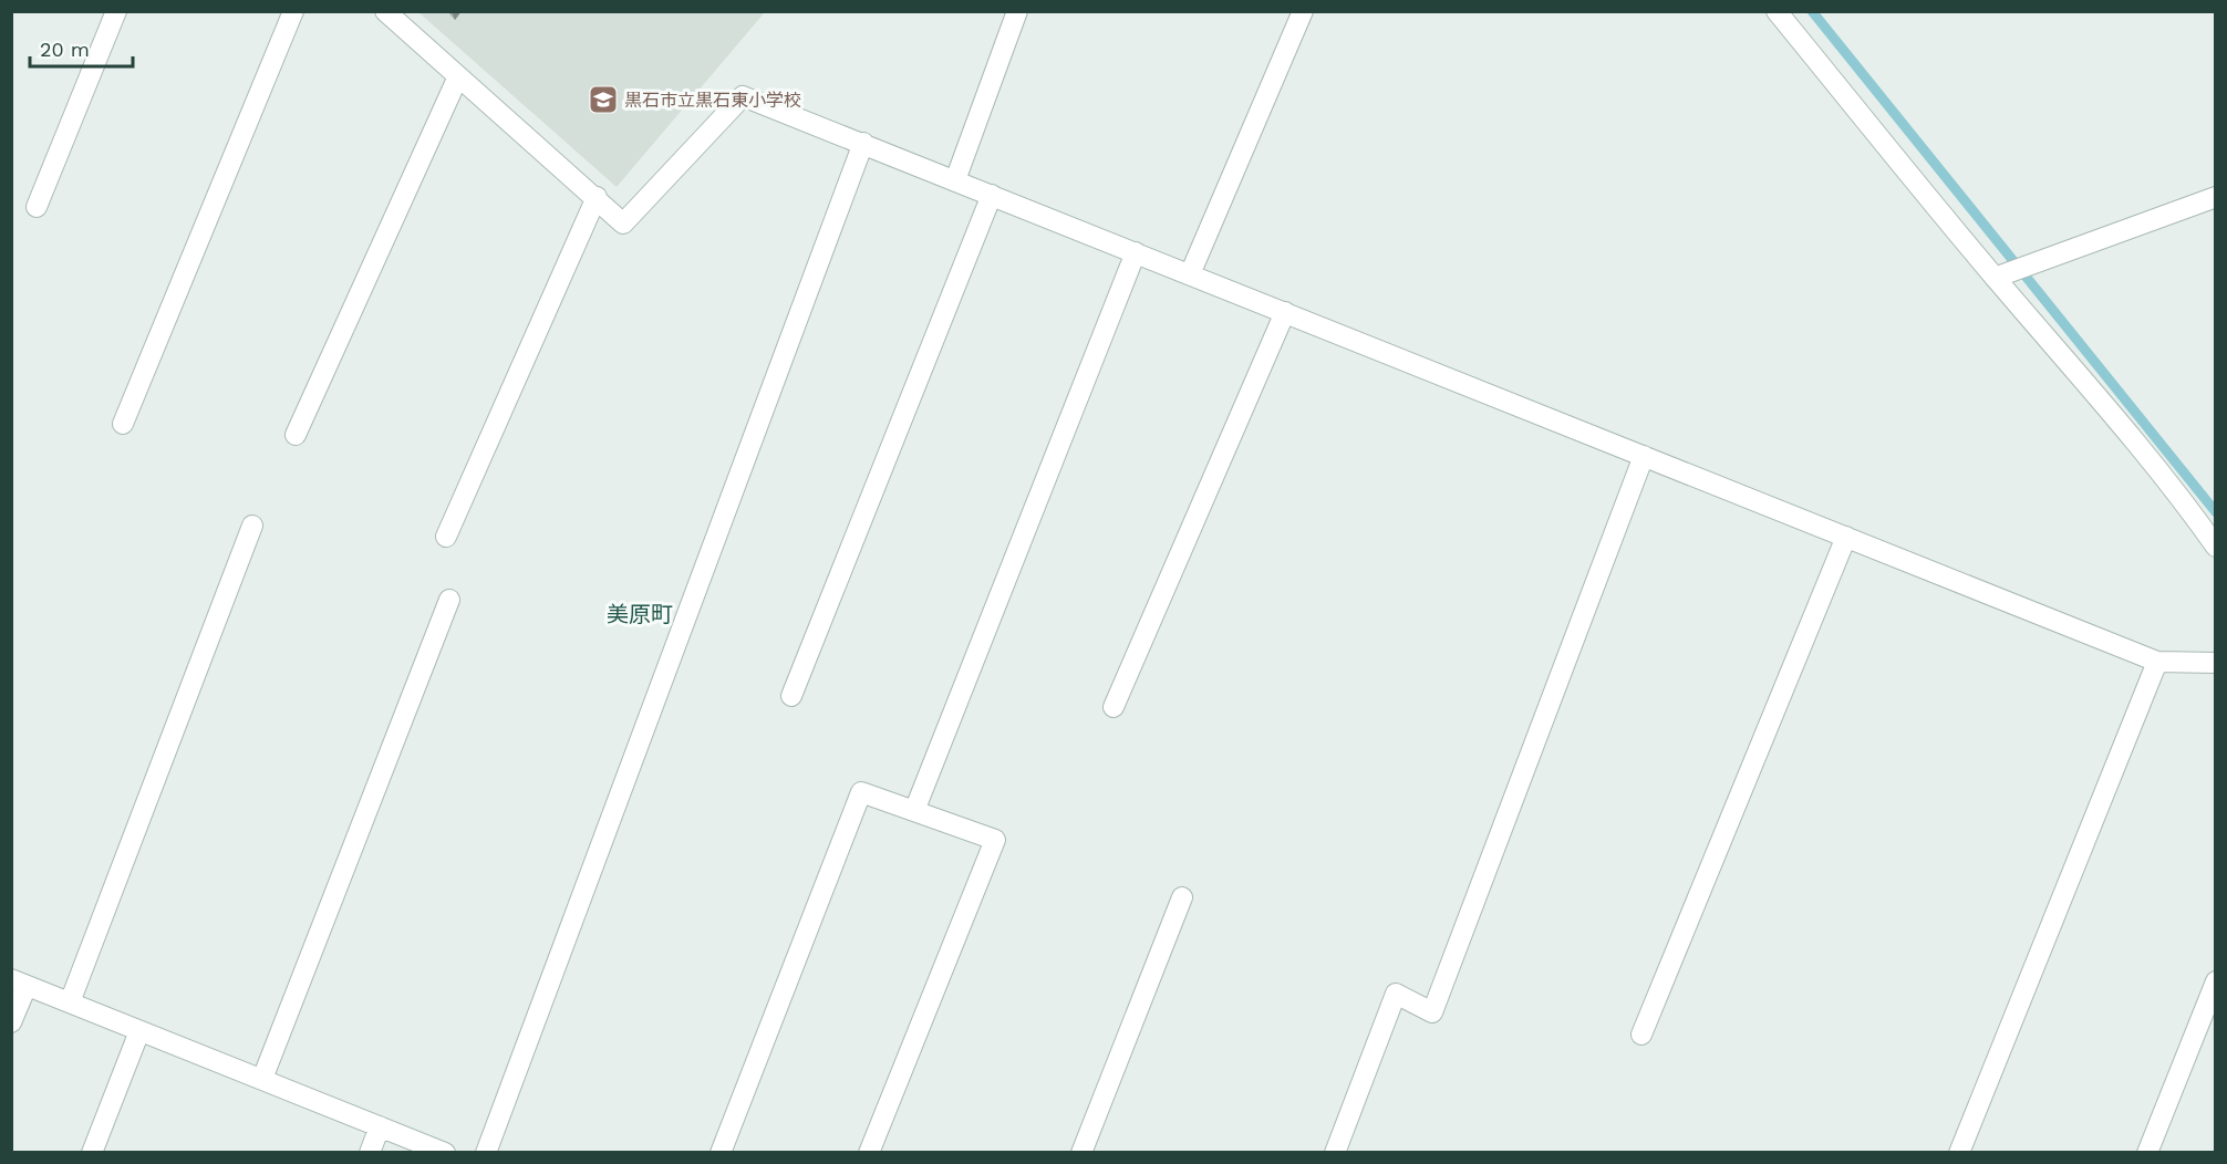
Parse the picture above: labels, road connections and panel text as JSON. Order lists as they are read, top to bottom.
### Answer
{
  "districts": ["美原町"],
  "places": {
    "school or university": ["黒石市立黒石東小学校"]
  },
  "scale_bar": "20 m"
}
